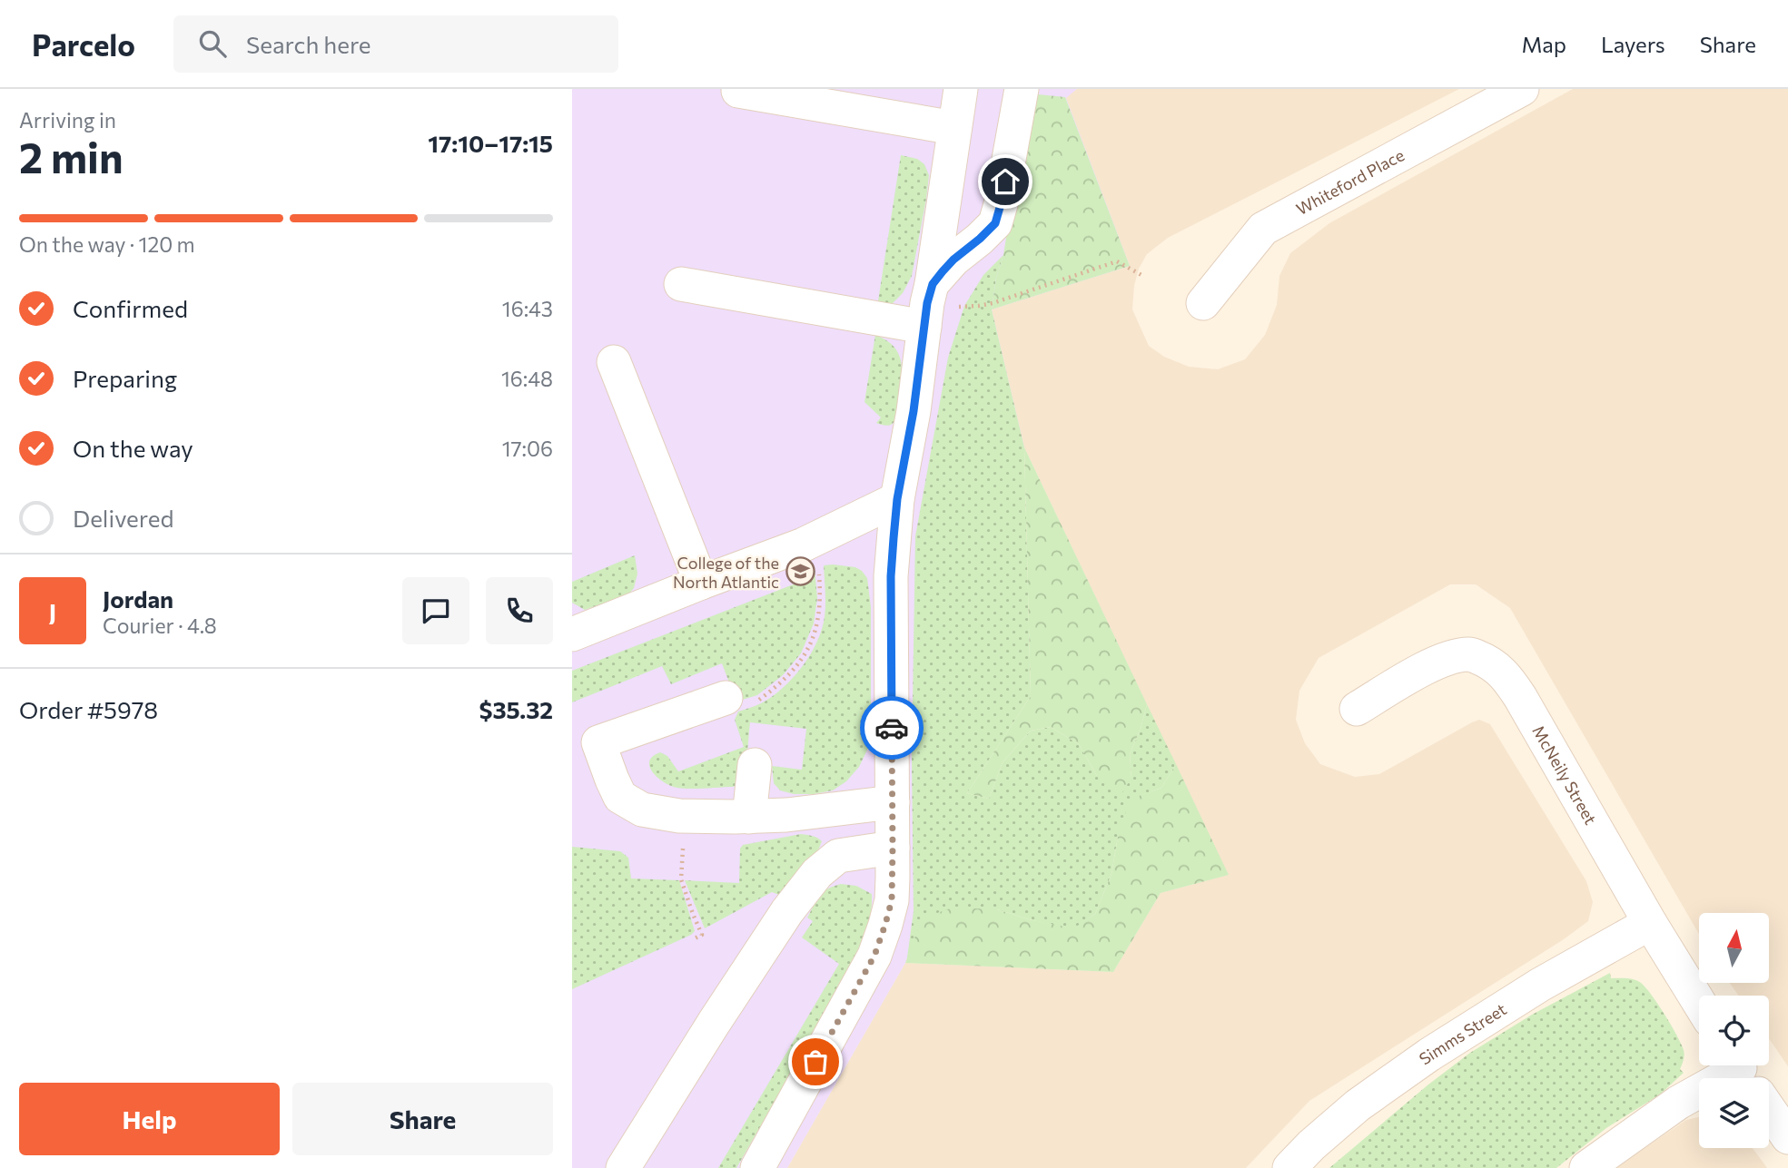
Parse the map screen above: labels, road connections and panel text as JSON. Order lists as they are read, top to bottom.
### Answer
{
  "streets": {
    "street": ["Whiteford Place", "McNeily Street", "Simms Street"]
  },
  "crossings": [
    ["McNeily Street", "Simms Street"]
  ],
  "places": {
    "school or university": ["College of the North Atlantic"]
  },
  "north": "top",
  "page": {
    "header": "Parcelo",
    "search": "Search here",
    "nav": ["Map", "Layers", "Share"],
    "heading": ["2 min", "Arriving in", "17:10–17:15"],
    "panel": [
      "Jordan",
      "Courier · 4.8",
      "Order #5978",
      "$35.32"
    ],
    "bar": "On the way · 120 m",
    "list": [
      ["Confirmed", "16:43"],
      ["Preparing", "16:48"],
      ["On the way", "17:06"],
      "Delivered"
    ],
    "round": "J",
    "buttons": ["Help", "Share"]
  }
}
